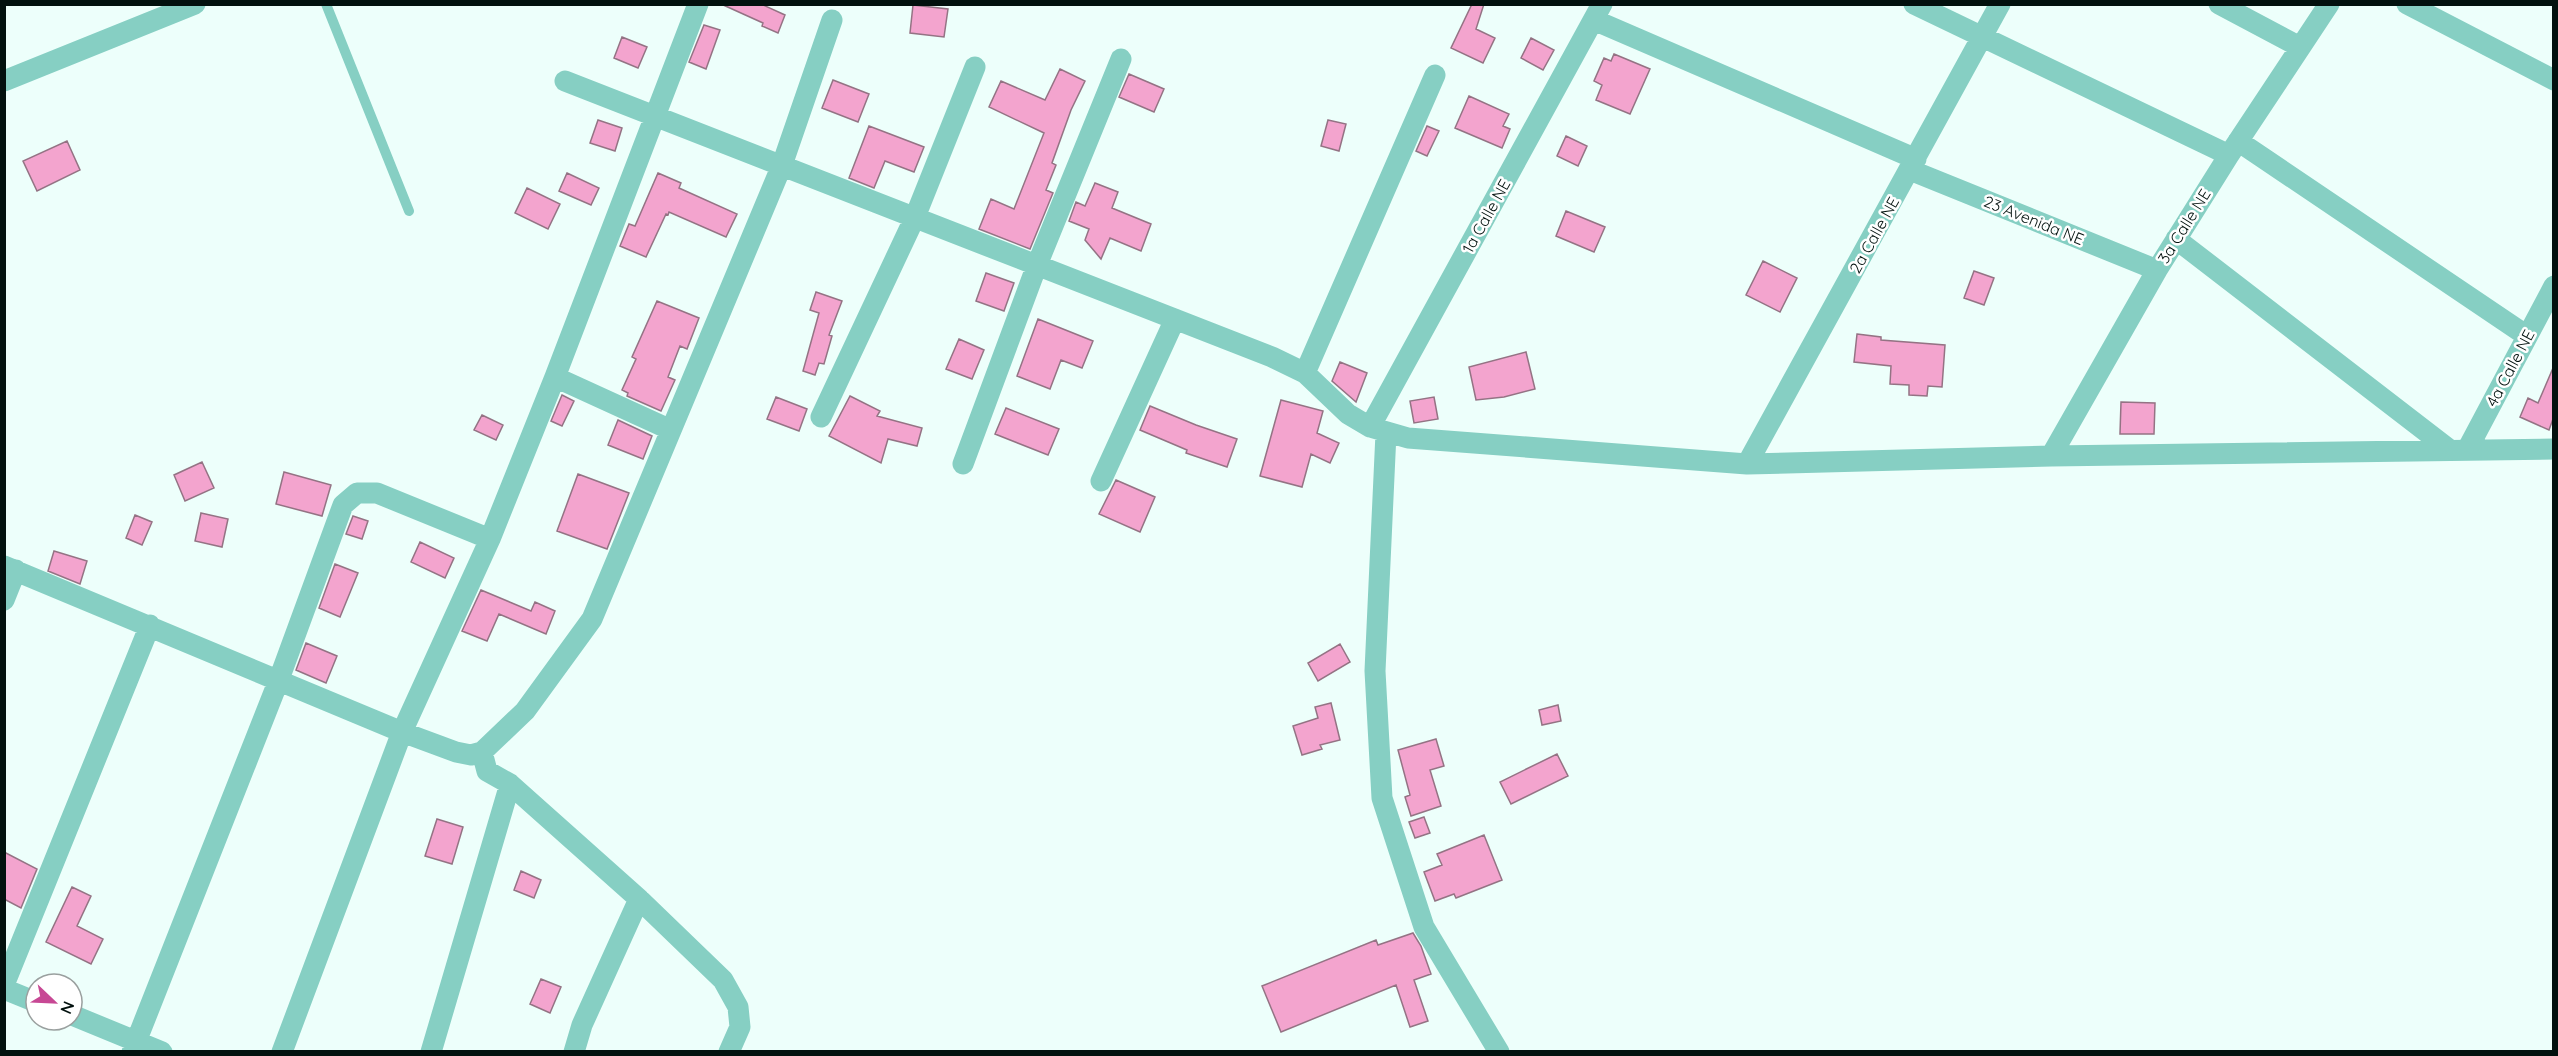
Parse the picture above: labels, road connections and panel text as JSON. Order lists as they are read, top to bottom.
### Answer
{
  "streets": {
    "street": [
      "1a Calle NE",
      "23 Avenida NE",
      "3a Calle NE",
      "2a Calle NE",
      "4a Calle NE"
    ]
  },
  "crossings": [
    ["1a Calle NE", "23 Avenida NE"],
    ["23 Avenida NE", "3a Calle NE"],
    ["23 Avenida NE", "2a Calle NE"]
  ],
  "north": "bottom right"
}
